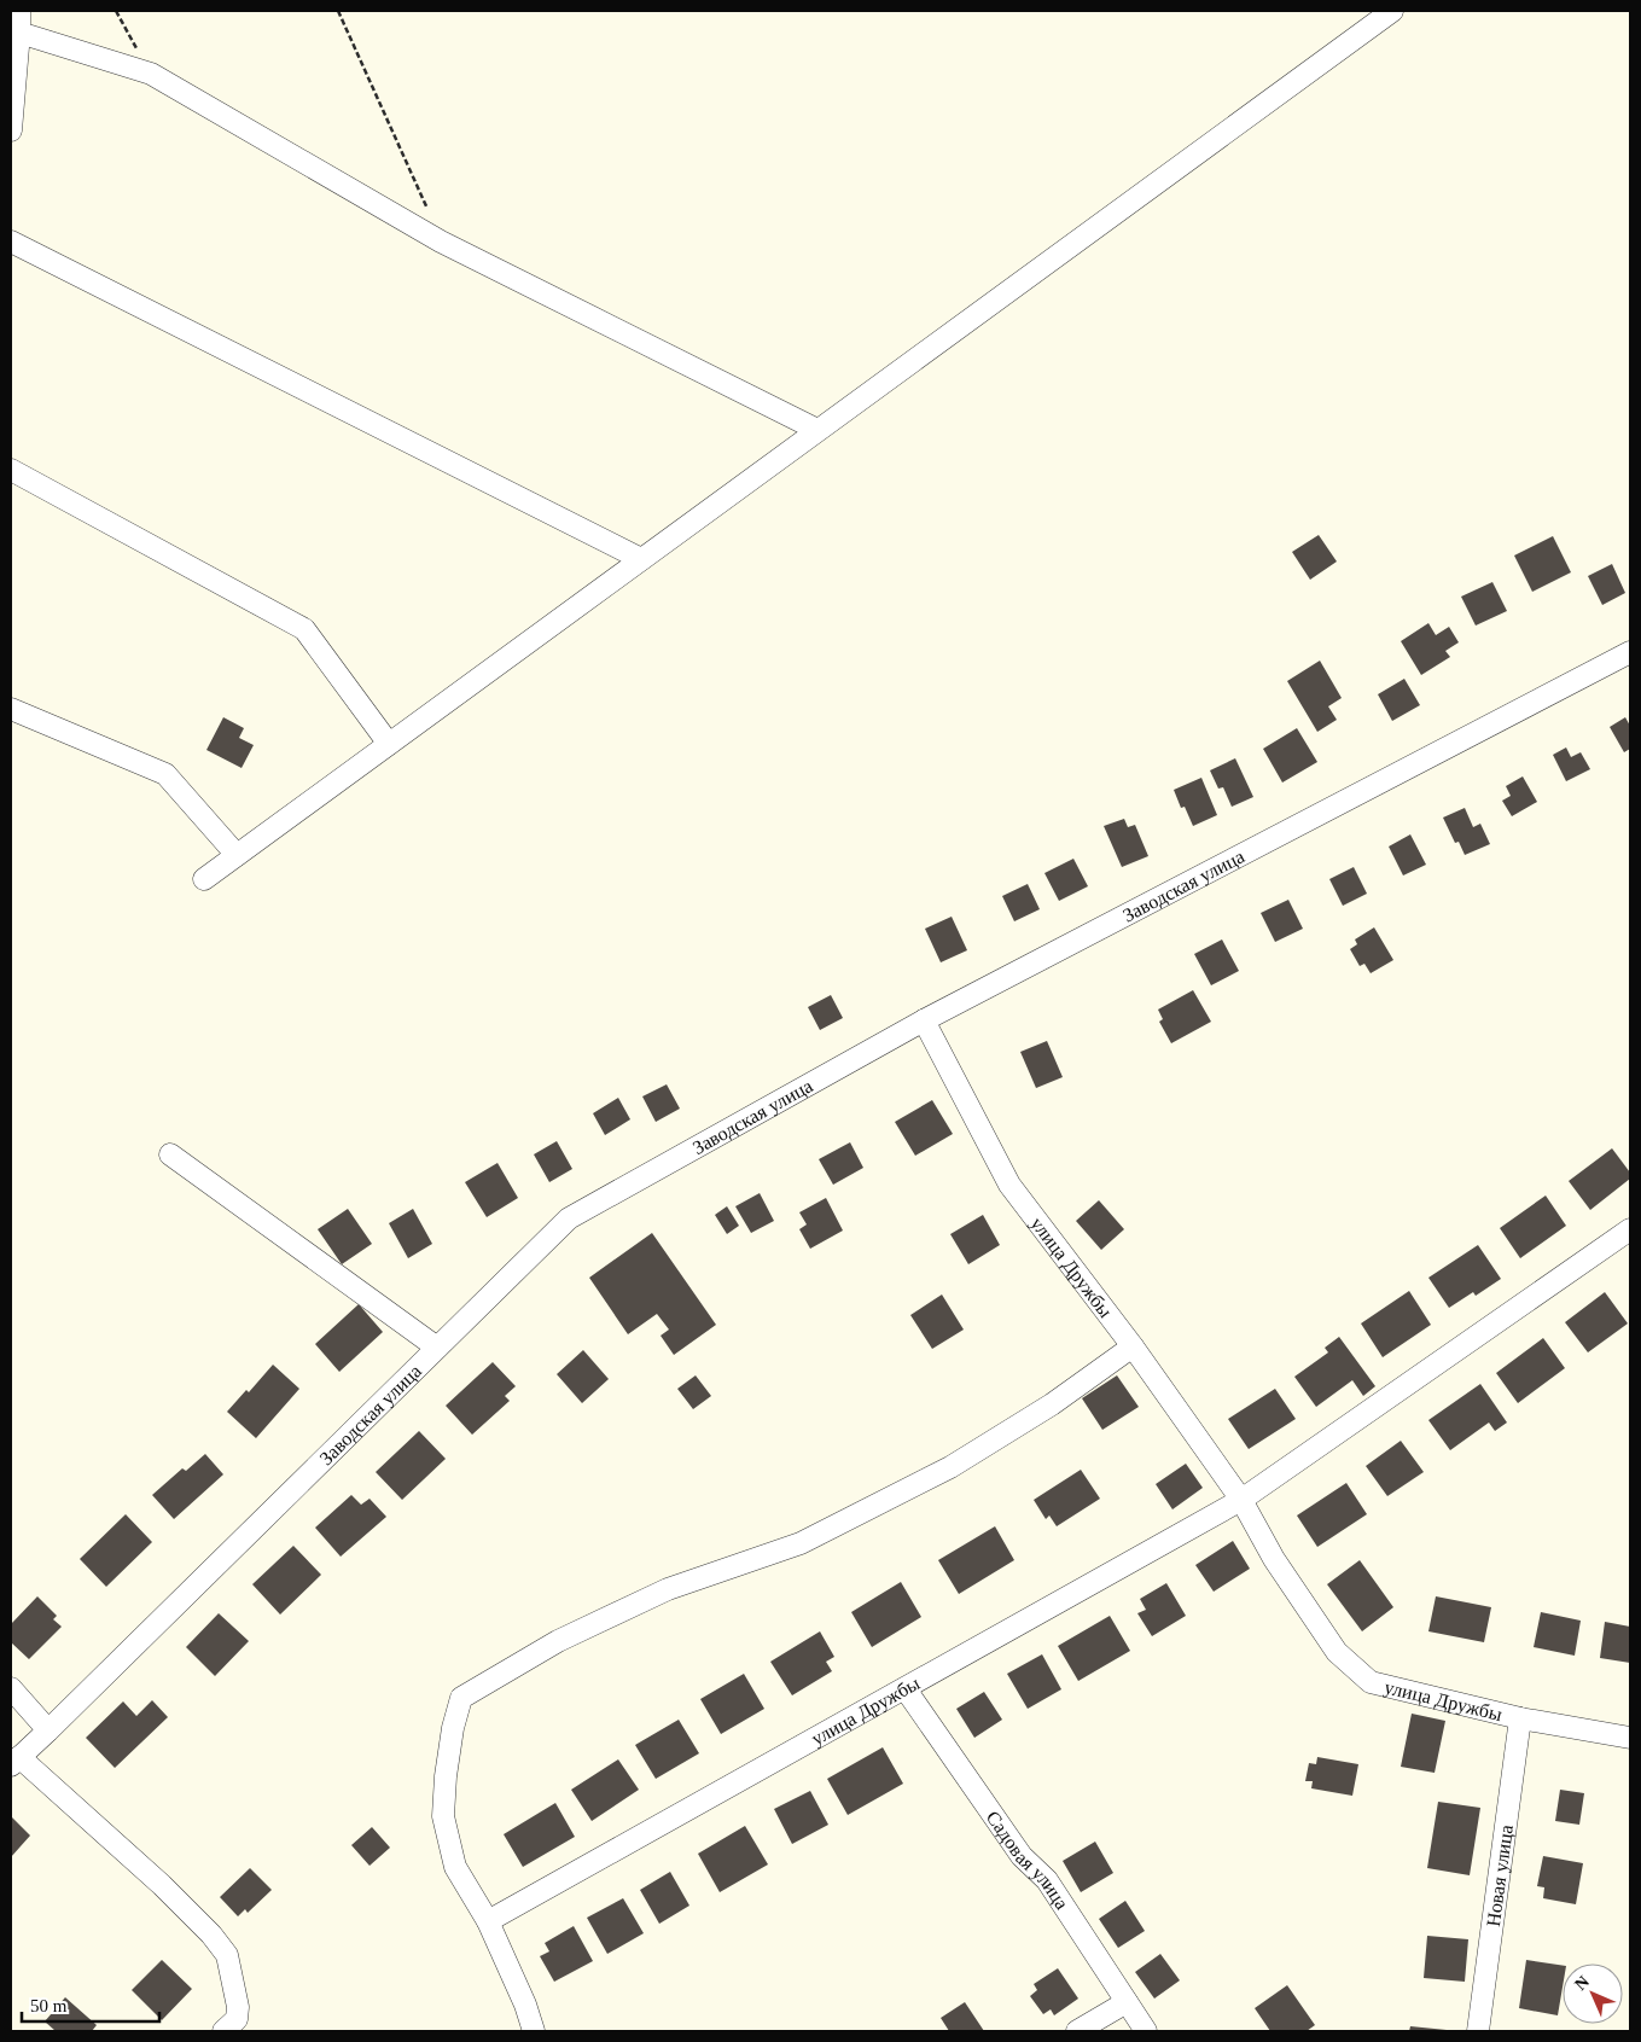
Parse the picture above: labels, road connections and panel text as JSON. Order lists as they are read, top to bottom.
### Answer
{
  "streets": {
    "street": [
      "Заводская улица",
      "улица Дружбы",
      "Садовая улица",
      "Новая улица"
    ]
  },
  "crossings": [
    ["Заводская улица", "улица Дружбы"],
    ["улица Дружбы", "Садовая улица"],
    ["улица Дружбы", "Новая улица"]
  ],
  "scale_bar": "50 m",
  "north": "top left"
}
